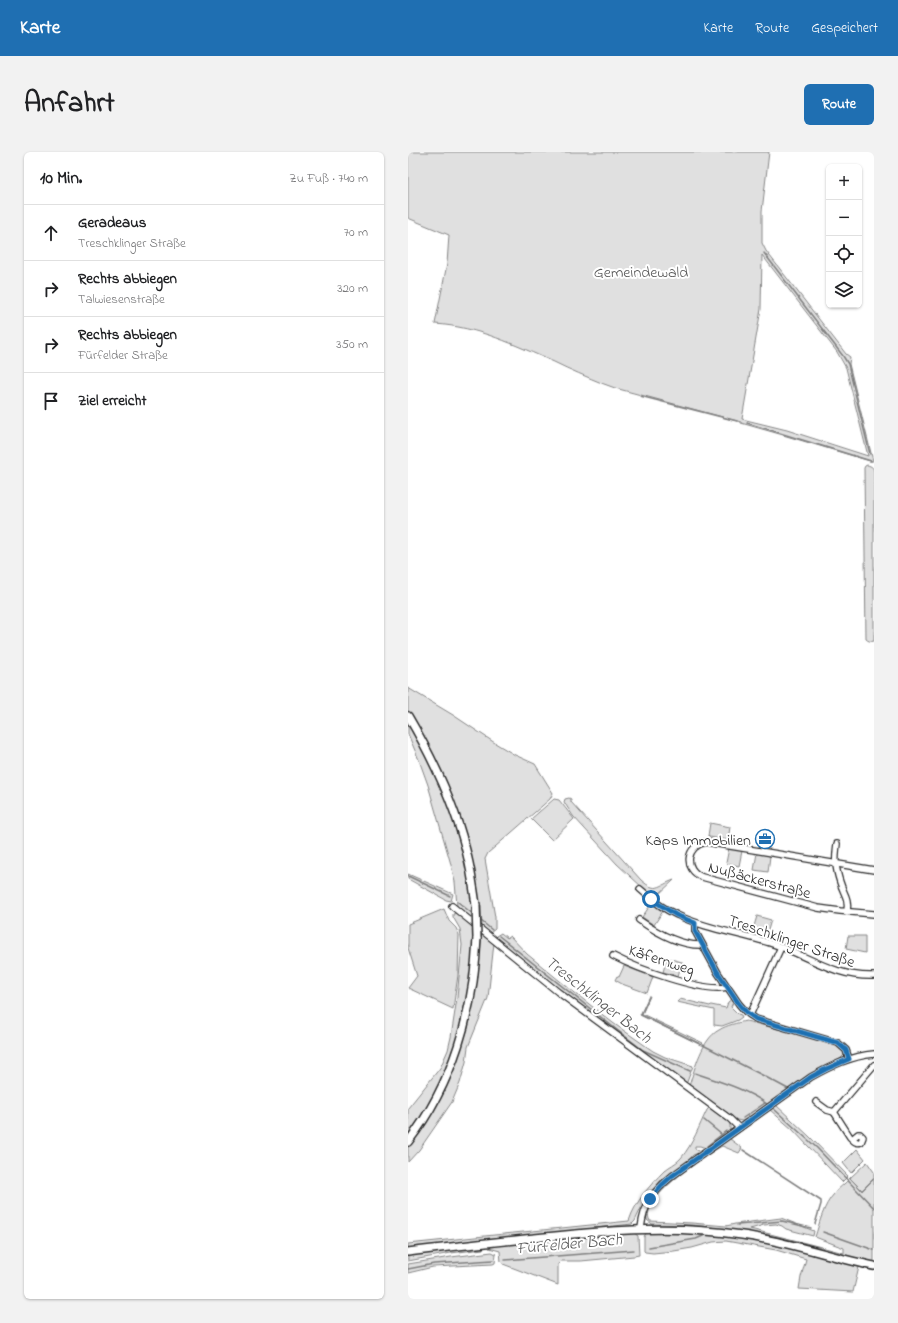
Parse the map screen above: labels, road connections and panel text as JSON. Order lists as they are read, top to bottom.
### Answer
{
  "streets": {
    "street": ["Nußäckerstraße", "Treschklinger Straße", "Käfernweg"]
  },
  "water": ["Treschklinger Bach", "Fürfelder Bach"],
  "parks": ["Gemeindewald"],
  "places": {
    "office": ["Kaps Immobilien"]
  },
  "page": {
    "header": "Karte",
    "nav": ["Karte", "Route", "Gespeichert"],
    "title": "Anfahrt",
    "buttons": "Route",
    "heading": ["10 Min.", "Zu Fuß · 740 m"],
    "map_buttons": ["+", "−"],
    "list": [
      ["Geradeaus", "Treschklinger Straße", "70 m"],
      ["Rechts abbiegen", "Talwiesenstraße", "320 m"],
      ["Rechts abbiegen", "Fürfelder Straße", "350 m"],
      "Ziel erreicht"
    ]
  }
}
